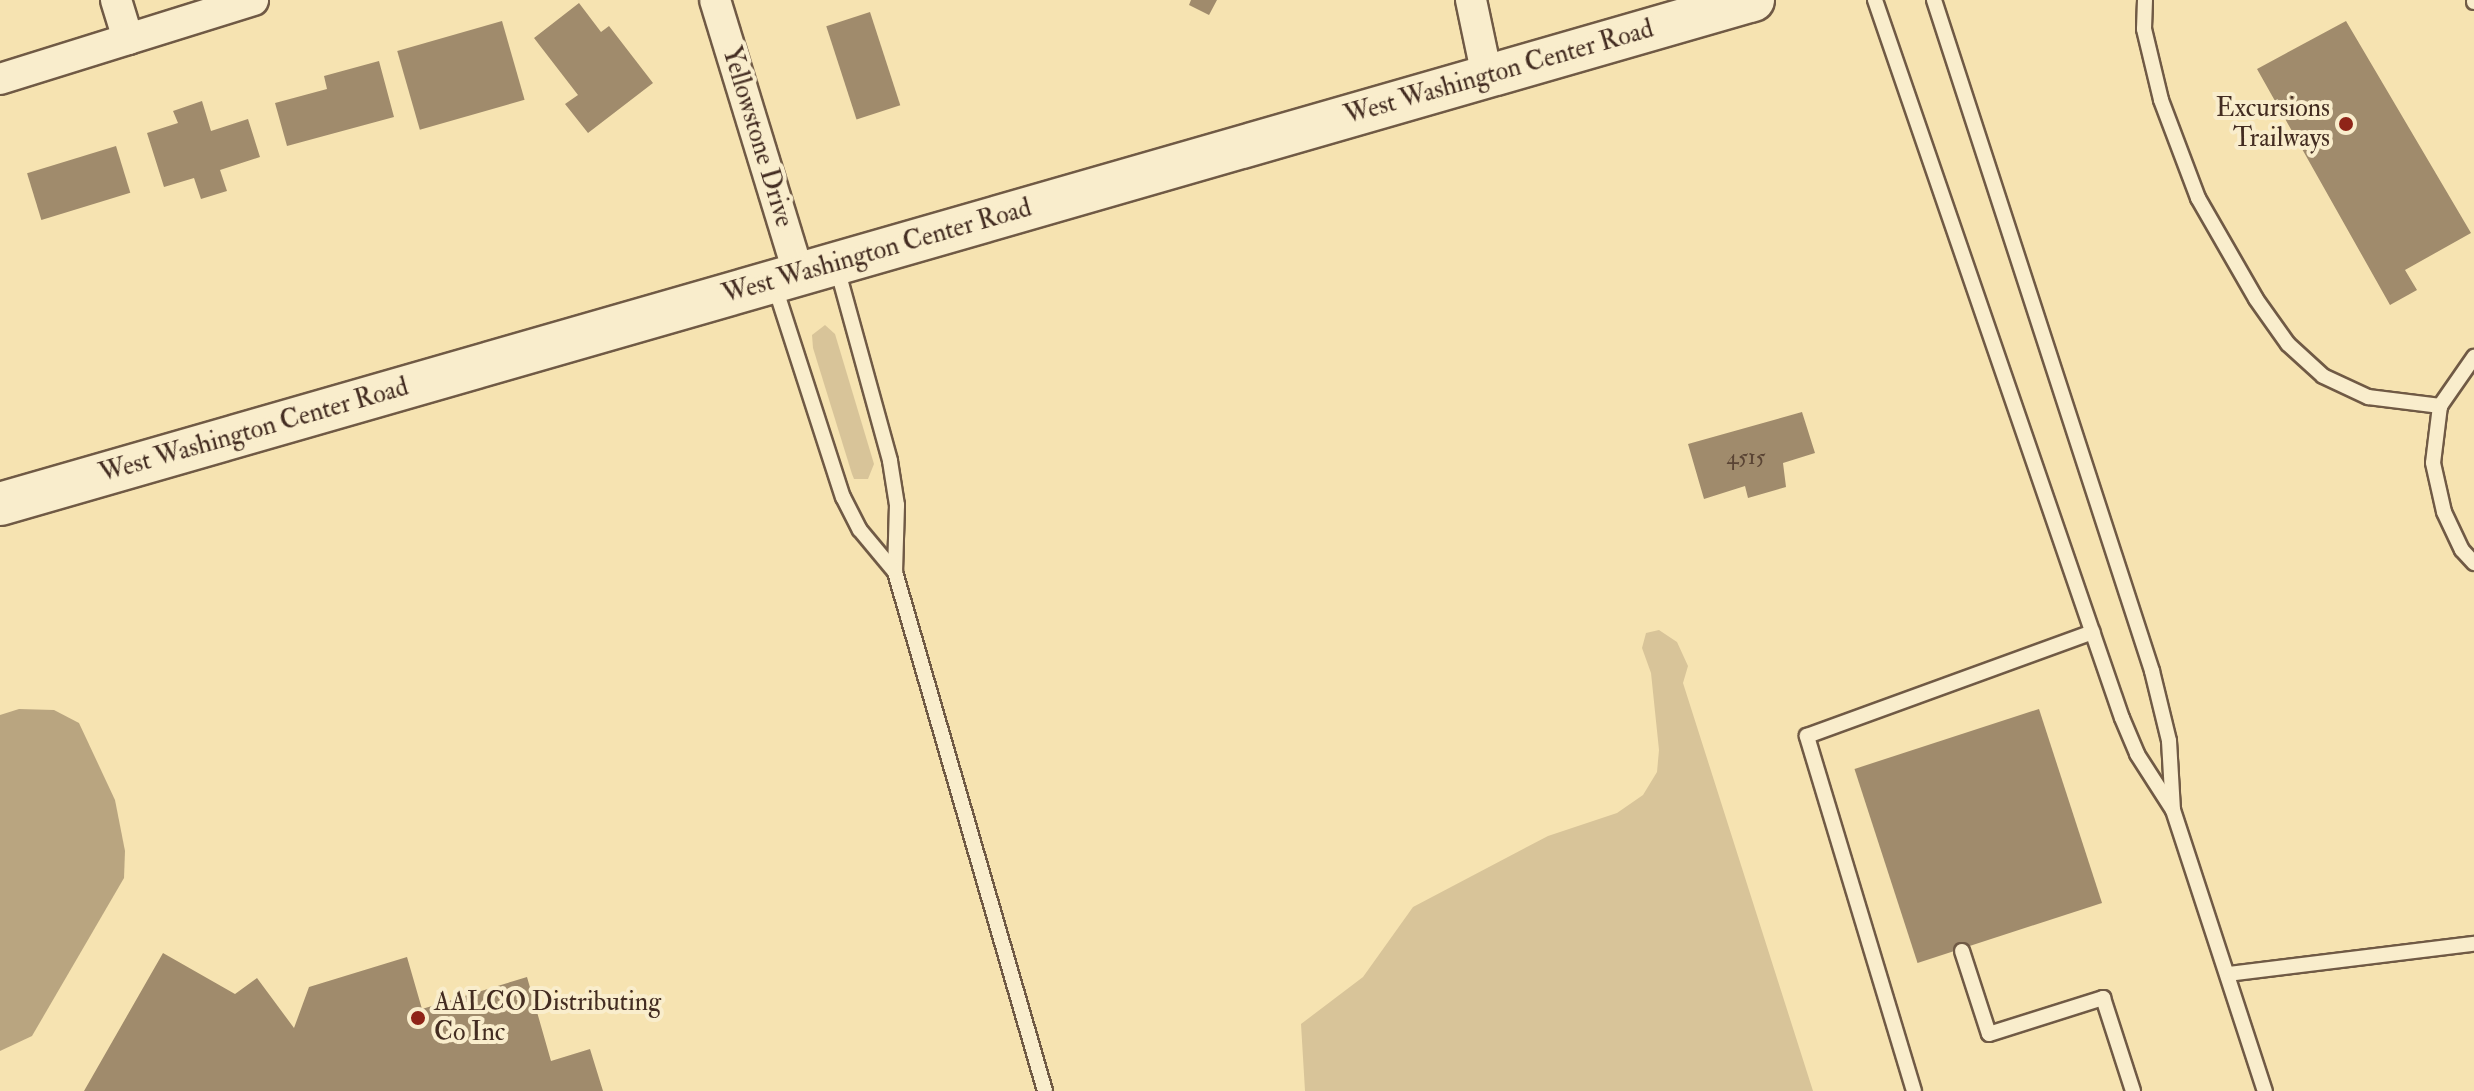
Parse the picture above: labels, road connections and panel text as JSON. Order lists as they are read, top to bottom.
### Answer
{
  "streets": {
    "main road": ["West Washington Center Road"],
    "street": ["Yellowstone Drive"]
  },
  "crossings": [
    ["West Washington Center Road", "Yellowstone Drive"]
  ],
  "places": ["Excursions Trailways", "AALCO Distributing Co Inc"],
  "house_numbers": ["4515"]
}
